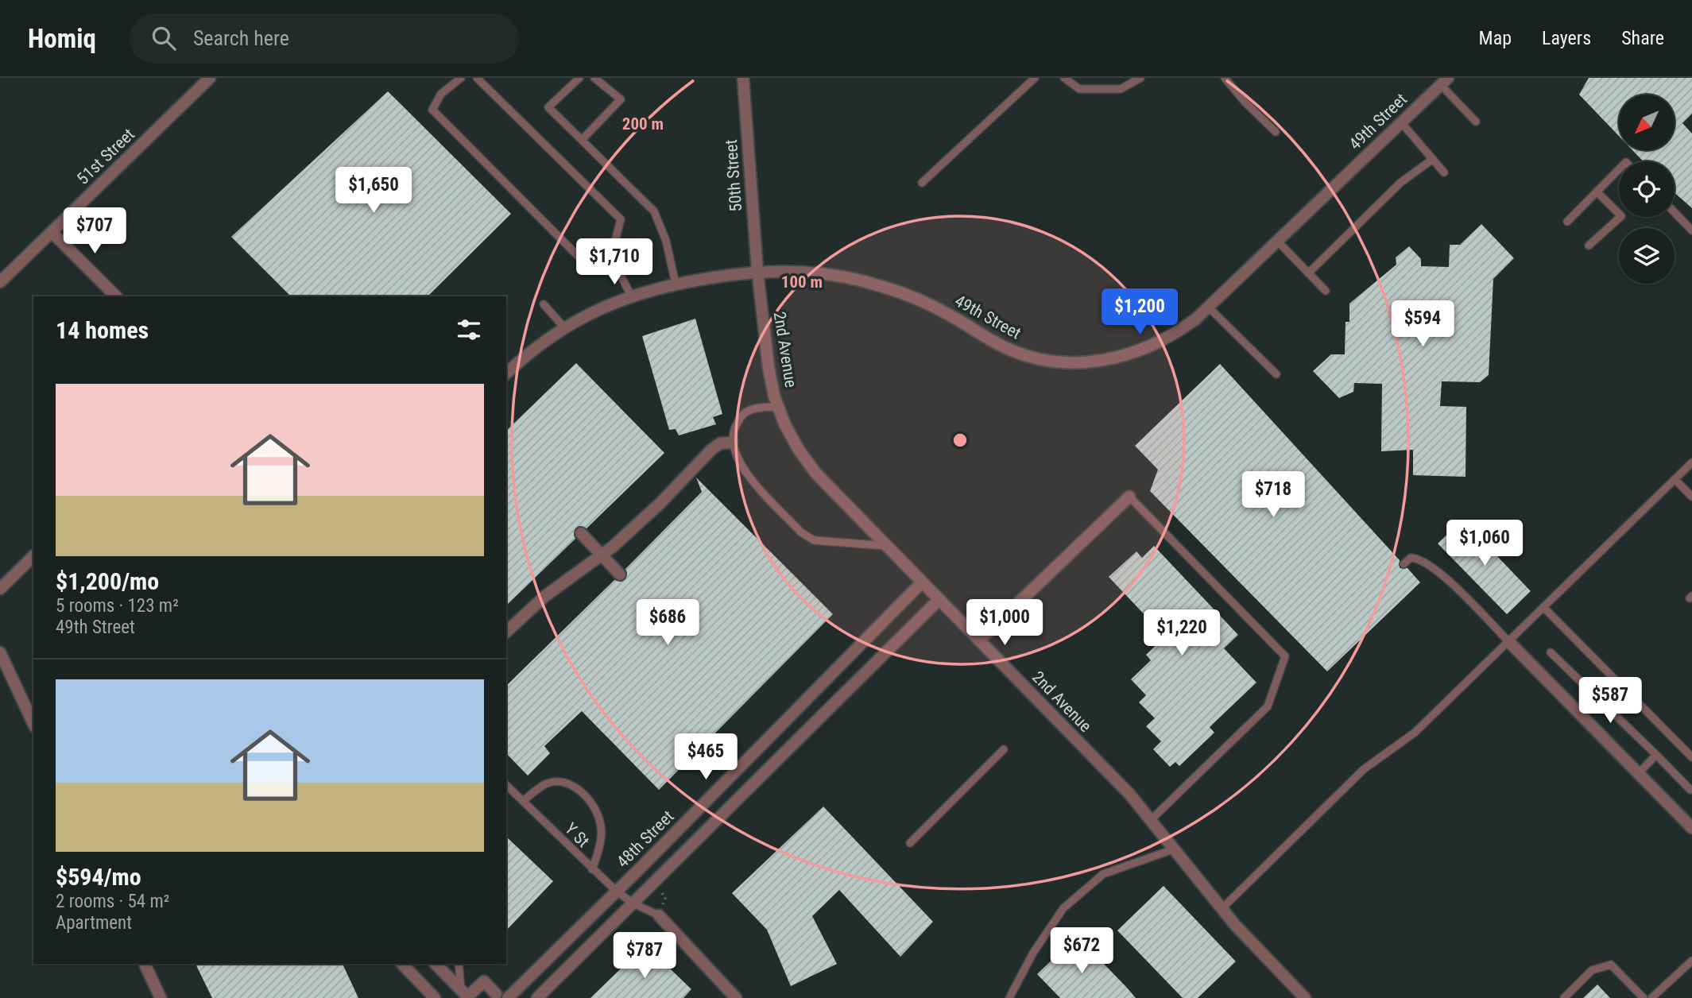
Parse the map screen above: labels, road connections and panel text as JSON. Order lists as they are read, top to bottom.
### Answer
{
  "streets": {
    "street": [
      "49th Street",
      "51st Street",
      "50th Street",
      "2nd Avenue",
      "48th Street"
    ],
    "lane": ["Y St"]
  },
  "crossings": [
    ["49th Street", "50th Street"],
    ["49th Street", "2nd Avenue"],
    ["50th Street", "2nd Avenue"],
    ["2nd Avenue", "48th Street"],
    ["Y St", "48th Street"]
  ],
  "north": "bottom left",
  "page": {
    "header": "Homiq",
    "search": "Search here",
    "nav": ["Map", "Layers", "Share"],
    "price": [
      "$1,650",
      "$707",
      "$1,710",
      "$1,200",
      "$594",
      "$718",
      "$1,060",
      "$686",
      "$1,000",
      "$1,220",
      "$587",
      "$465",
      "$672",
      "$787"
    ],
    "heading": "14 homes",
    "list": [
      {
        "name": "$1,200/mo",
        "note": "5 rooms · 123 m² · 49th Street"
      },
      {
        "name": "$594/mo",
        "note": "2 rooms · 54 m² · Apartment"
      }
    ]
  },
  "rings": ["200 m", "100 m"]
}
